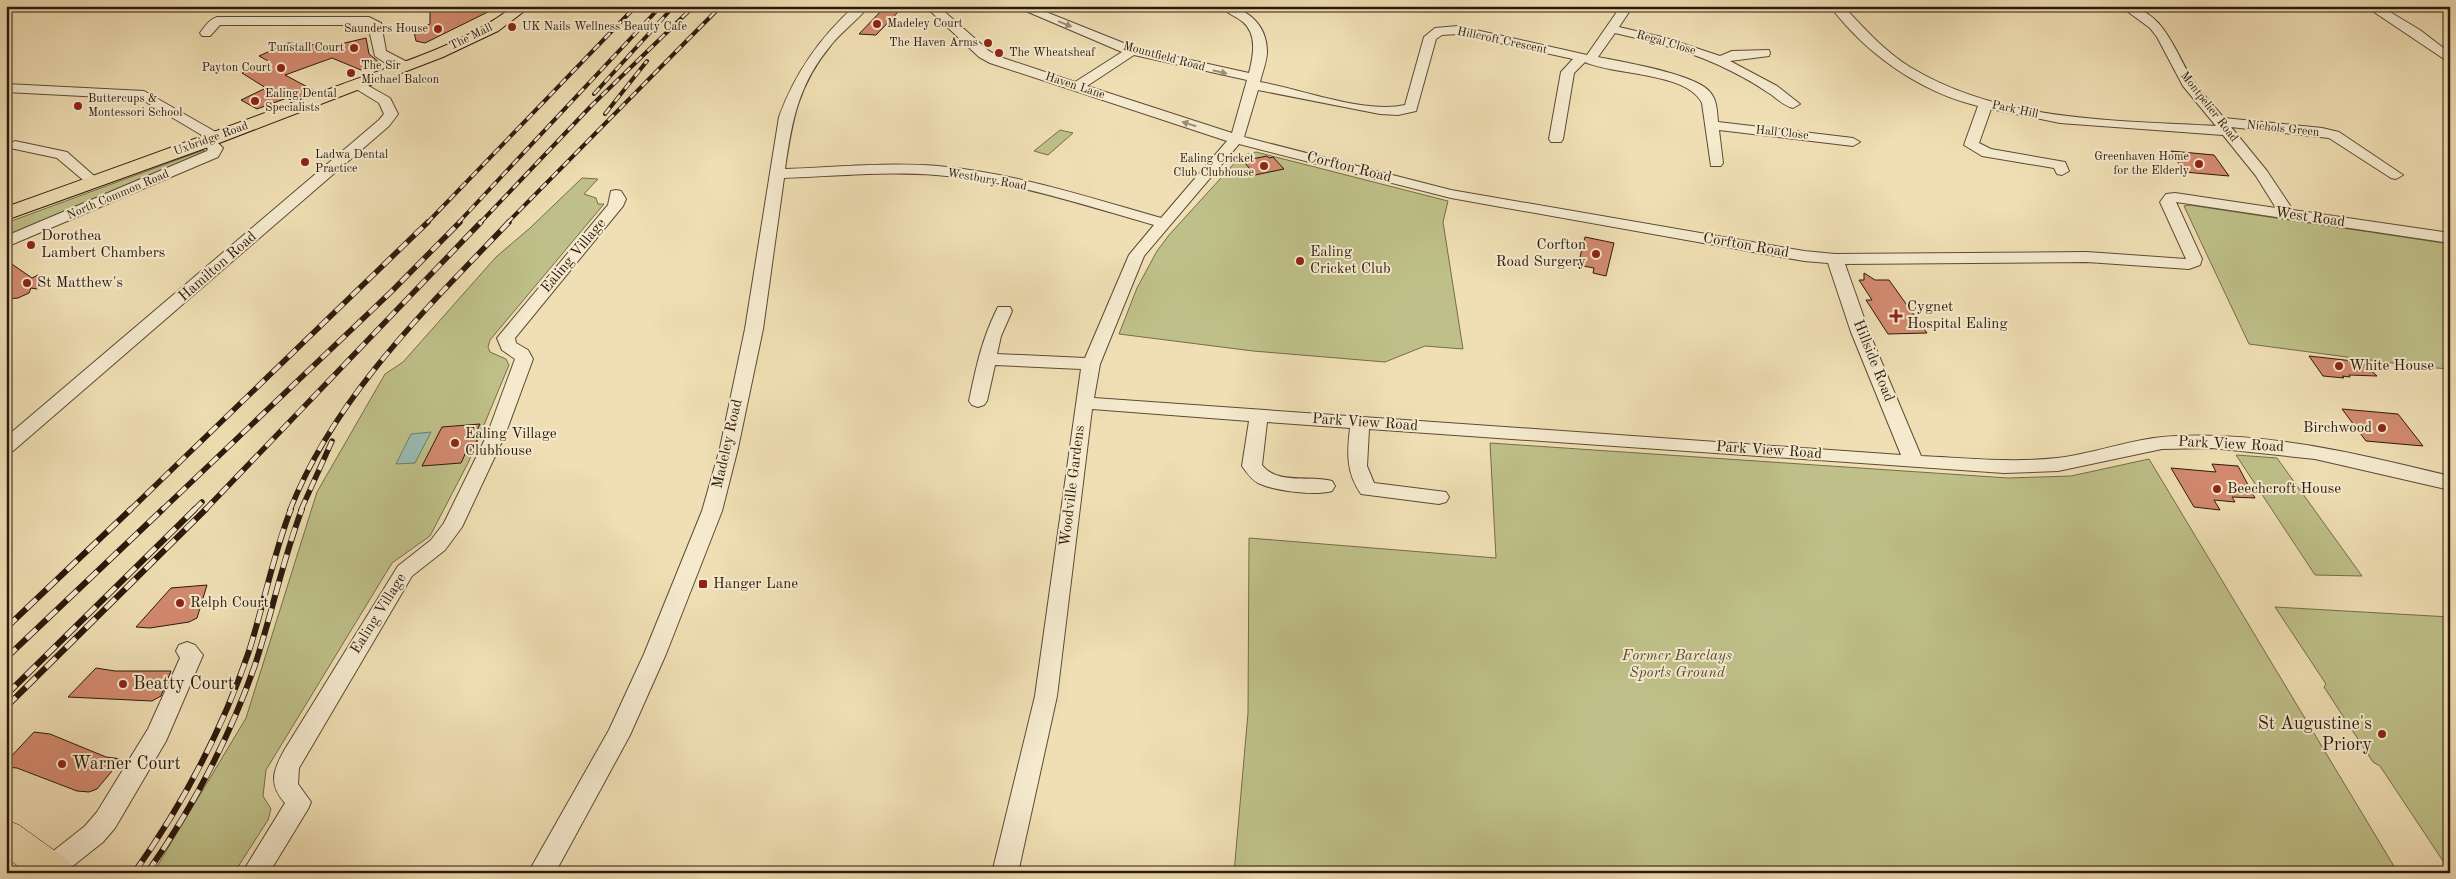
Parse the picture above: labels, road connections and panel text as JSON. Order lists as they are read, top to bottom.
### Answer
{
  "streets": {
    "main road": ["The Mall", "Uxbridge Road"],
    "street": [
      "Hillcroft Crescent",
      "Regal Close",
      "Mountfield Road",
      "Haven Lane",
      "Montpelier Road",
      "Park Hill",
      "Nichols Green",
      "Hall Close",
      "Corfton Road",
      "Westbury Road",
      "North Common Road",
      "West Road",
      "Ealing Village",
      "Hamilton Road",
      "Hillside Road",
      "Park View Road",
      "Madeley Road",
      "Woodville Gardens"
    ]
  },
  "crossings": [
    ["The Mall", "Uxbridge Road"],
    ["Hillcroft Crescent", "Mountfield Road"],
    ["Hillcroft Crescent", "Hall Close"],
    ["Haven Lane", "Corfton Road"],
    ["Haven Lane", "Woodville Gardens"],
    ["Montpelier Road", "Park Hill"],
    ["Montpelier Road", "Nichols Green"],
    ["Montpelier Road", "West Road"],
    ["Park Hill", "Nichols Green"],
    ["Uxbridge Road", "North Common Road"],
    ["Uxbridge Road", "Hamilton Road"],
    ["Corfton Road", "West Road"],
    ["Corfton Road", "Hillside Road"],
    ["Corfton Road", "Woodville Gardens"],
    ["Westbury Road", "Madeley Road"],
    ["Westbury Road", "Woodville Gardens"],
    ["Hillside Road", "Park View Road"],
    ["Park View Road", "Woodville Gardens"]
  ],
  "one_way": ["Mountfield Road", "Haven Lane"],
  "parks": ["Former Barclays Sports Ground"],
  "places": {
    "other": [
      "Madeley Court",
      "UK Nails Wellness Beauty Cafe",
      "Saunders House",
      "The Haven Arms",
      "Tunstall Court",
      "The Wheatsheaf",
      "Payton Court",
      "The Sir Michael Balcon",
      "Ealing Dental Specialists",
      "Buttercups & Montessori School",
      "Ladwa Dental Practice",
      "Greenhaven Home for the Elderly",
      "Ealing Cricket Club Clubhouse",
      "Dorothea Lambert Chambers",
      "Corfton Road Surgery",
      "Ealing Cricket Club",
      "St Matthew's",
      "White House",
      "Birchwood",
      "Ealing Village Clubhouse",
      "Beechcroft House",
      "Relph Court",
      "Beatty Court",
      "St Augustine's Priory",
      "Warner Court"
    ],
    "health": ["Cygnet Hospital Ealing"],
    "transit": ["Hanger Lane"]
  }
}
